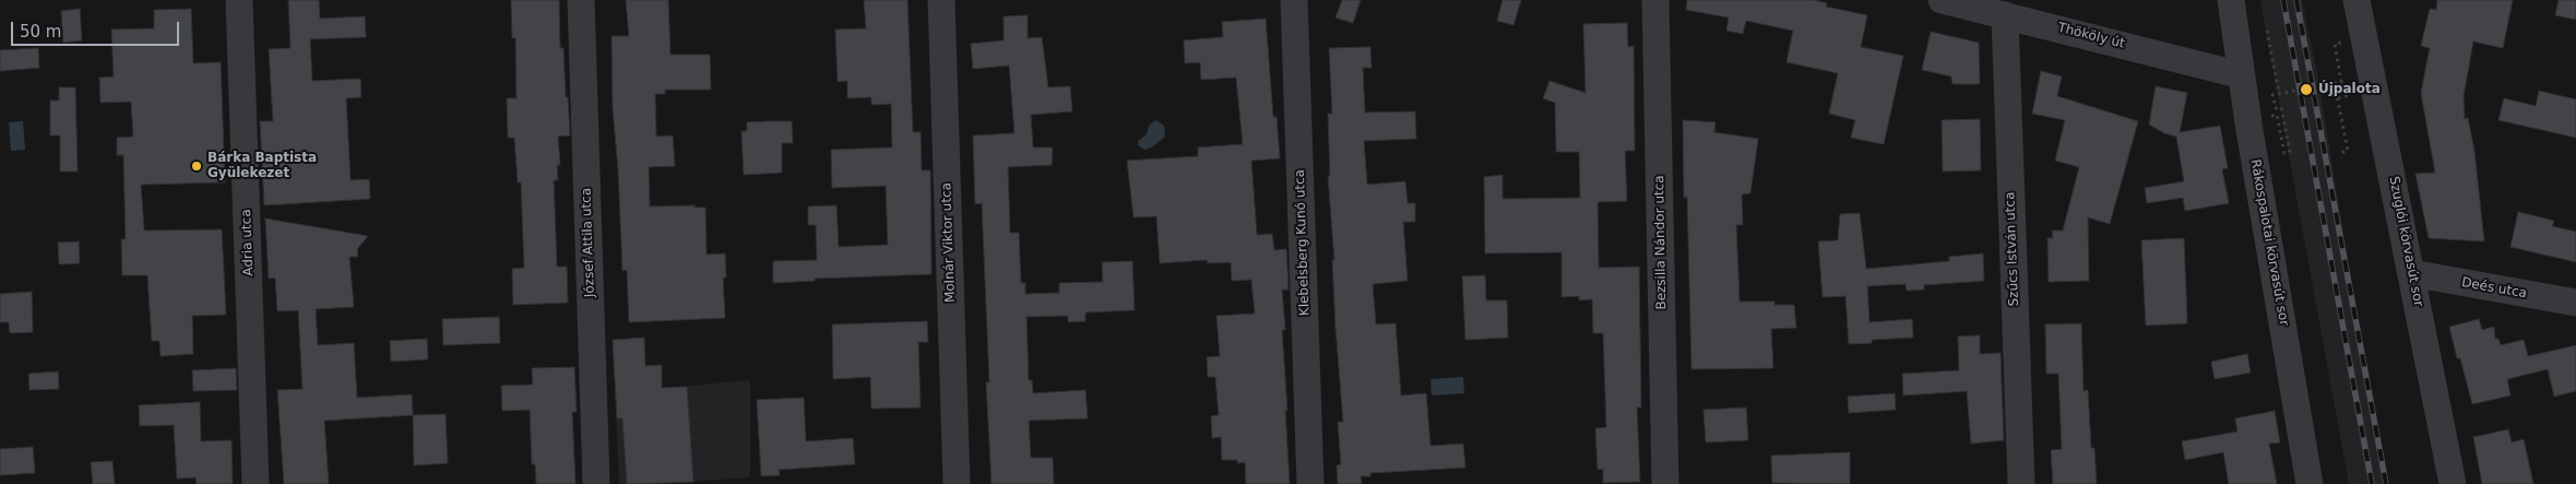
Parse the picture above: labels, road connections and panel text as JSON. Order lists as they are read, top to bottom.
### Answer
{
  "streets": {
    "street": [
      "Thököly út",
      "Szuglói körvasút sor",
      "Adria utca",
      "József Attila utca",
      "Molnár Viktor utca",
      "Klebelsberg Kunó utca",
      "Bezsilla Nándor utca",
      "Rákospalotai körvasút sor",
      "Szűcs István utca",
      "Deés utca"
    ]
  },
  "crossings": [
    ["Thököly út", "Rákospalotai körvasút sor"],
    ["Thököly út", "Szűcs István utca"],
    ["Szuglói körvasút sor", "Deés utca"]
  ],
  "places": ["Újpalota", "Bárka Baptista Gyülekezet"],
  "scale_bar": "50 m"
}
